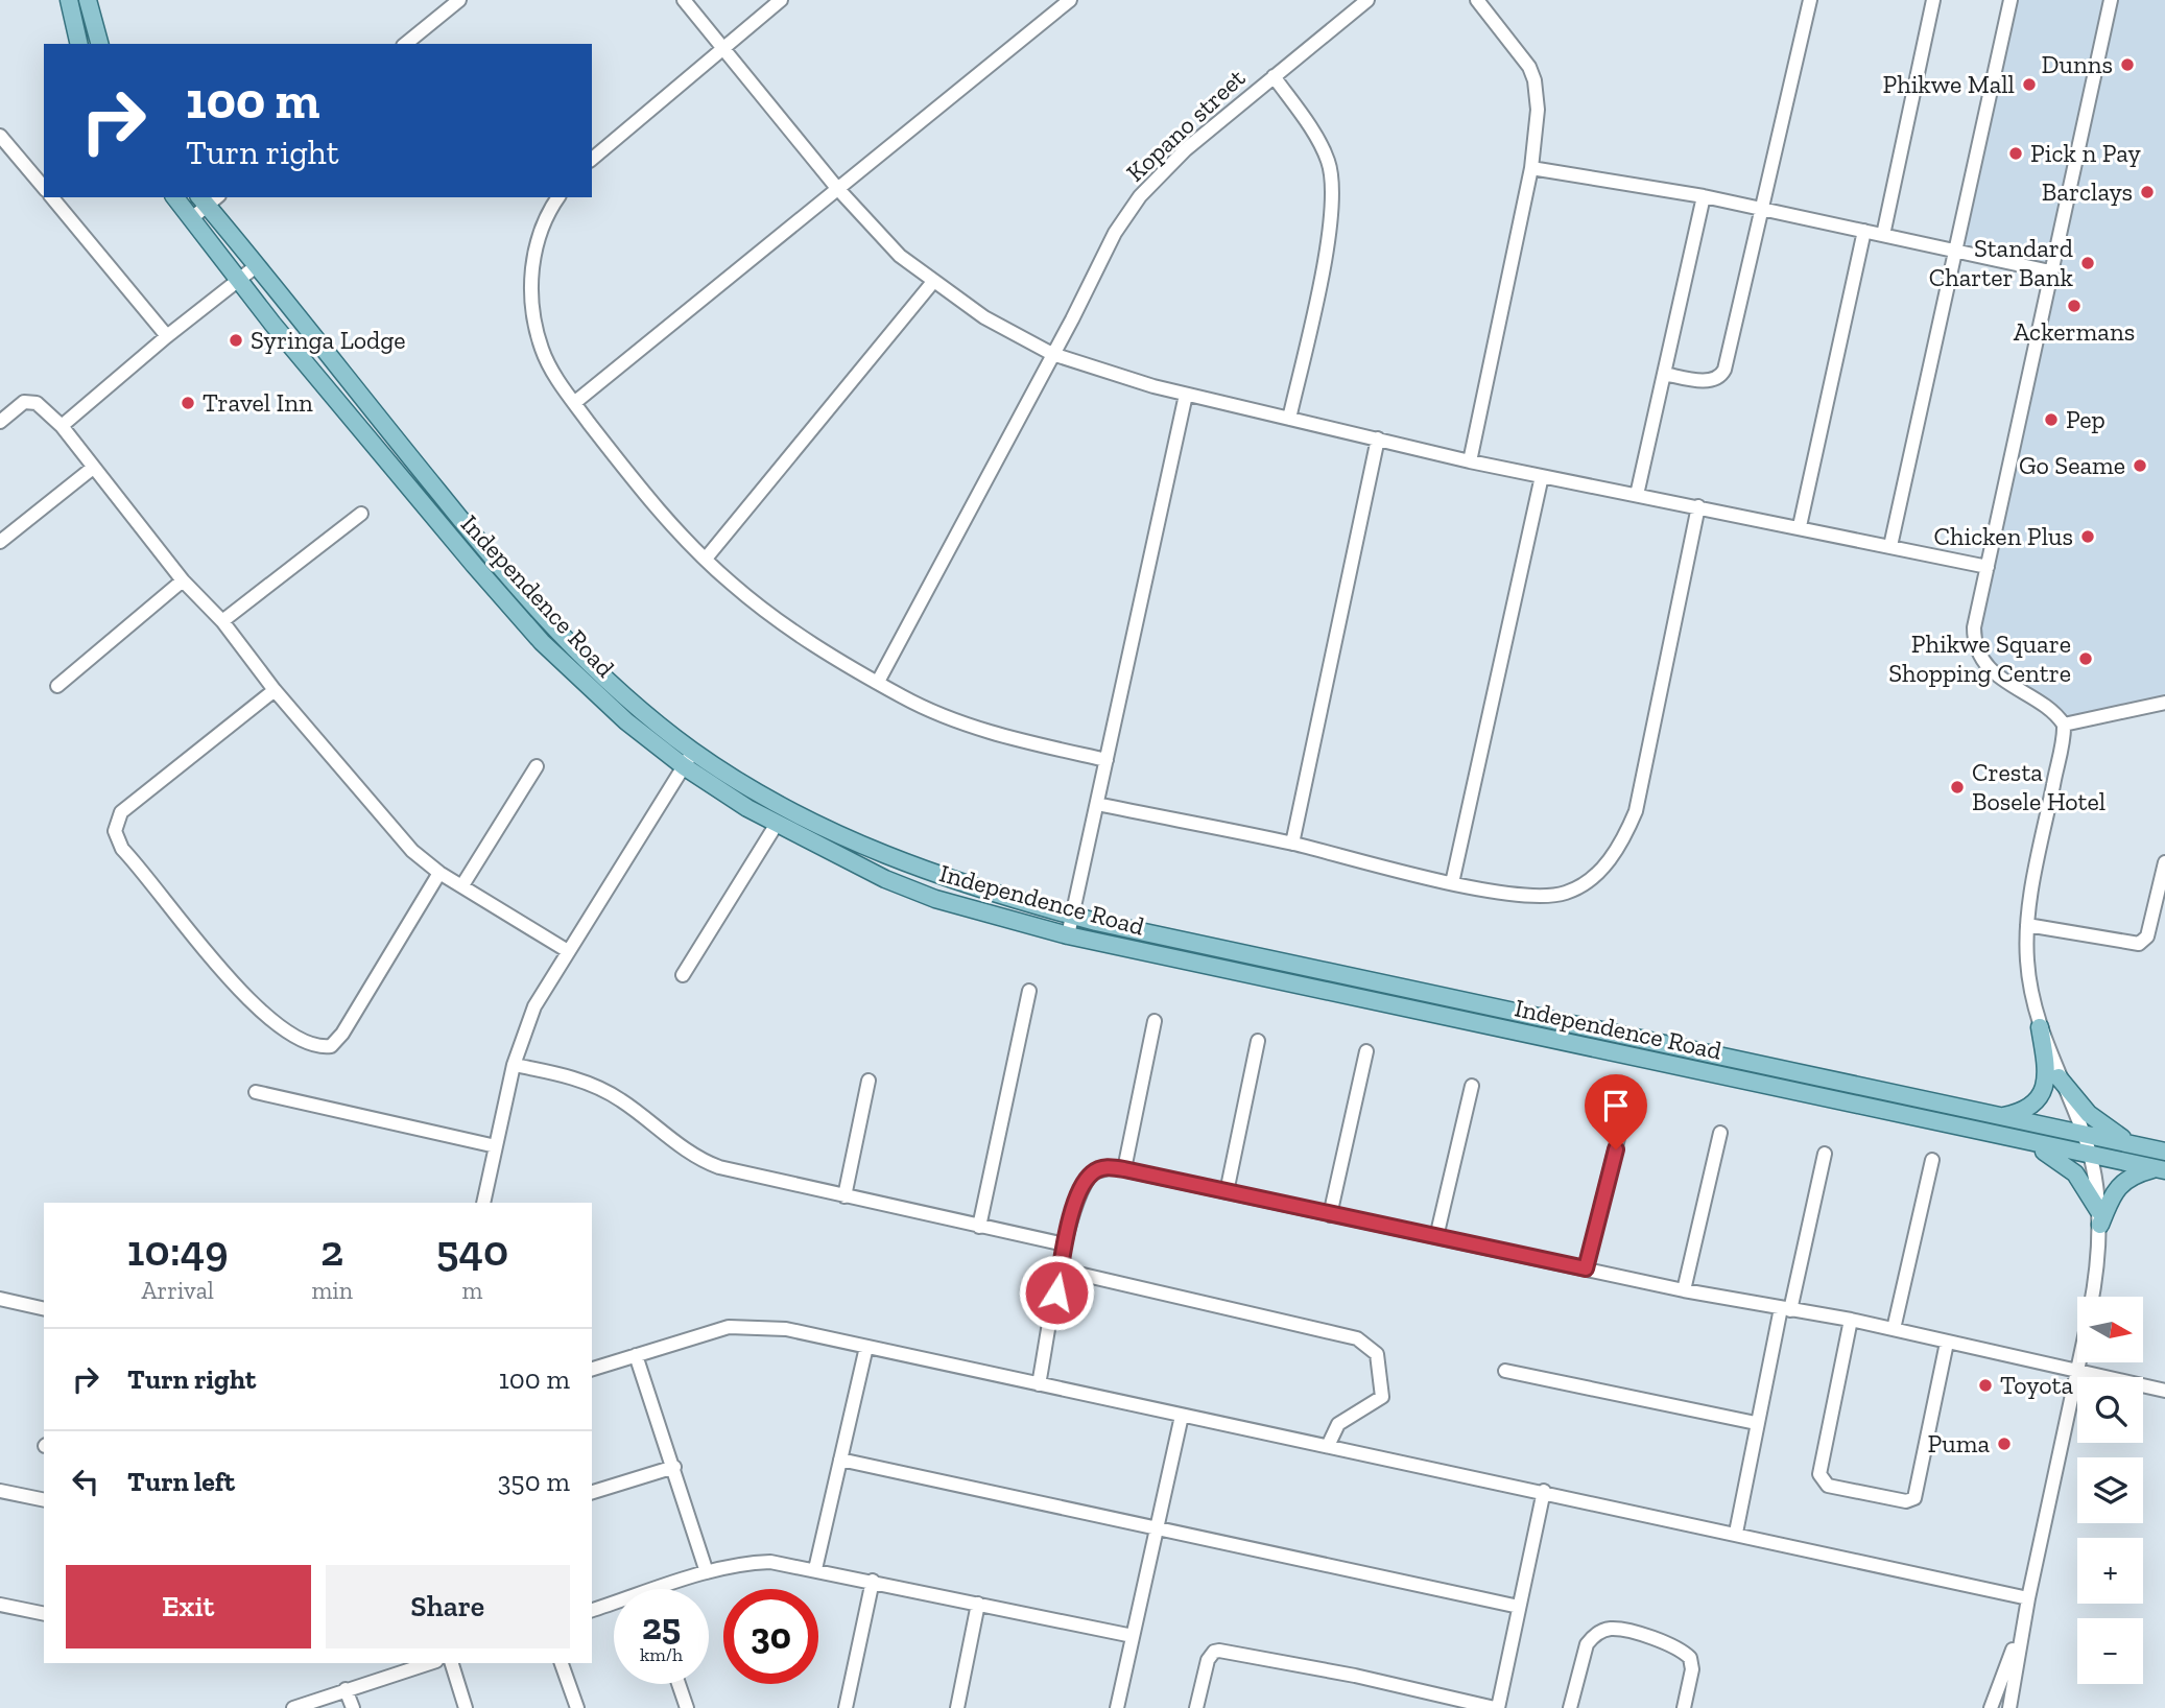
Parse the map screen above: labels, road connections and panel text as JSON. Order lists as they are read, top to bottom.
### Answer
{
  "streets": {
    "main road": ["Independence Road"],
    "street": ["Kopano street"]
  },
  "places": [
    "Dunns",
    "Phikwe Mall",
    "Pick n Pay",
    "Barclays",
    "Standard Charter Bank",
    "Ackermans",
    "Syringa Lodge",
    "Travel Inn",
    "Pep",
    "Go Seame",
    "Chicken Plus",
    "Phikwe Square Shopping Centre",
    "Cresta Bosele Hotel",
    "Toyota",
    "Puma"
  ],
  "north": "right",
  "page": {
    "turn": ["100 m", "Turn right"],
    "eta": [
      "10:49",
      "Arrival",
      "2",
      "min",
      "540",
      "m"
    ],
    "map_buttons": ["+", "−"],
    "list": [
      {
        "name": "Turn right",
        "value": "100 m"
      },
      {
        "name": "Turn left",
        "value": "350 m"
      }
    ],
    "buttons": ["Exit", "Share"],
    "speed": "25 km/h",
    "limit": "30"
  }
}
